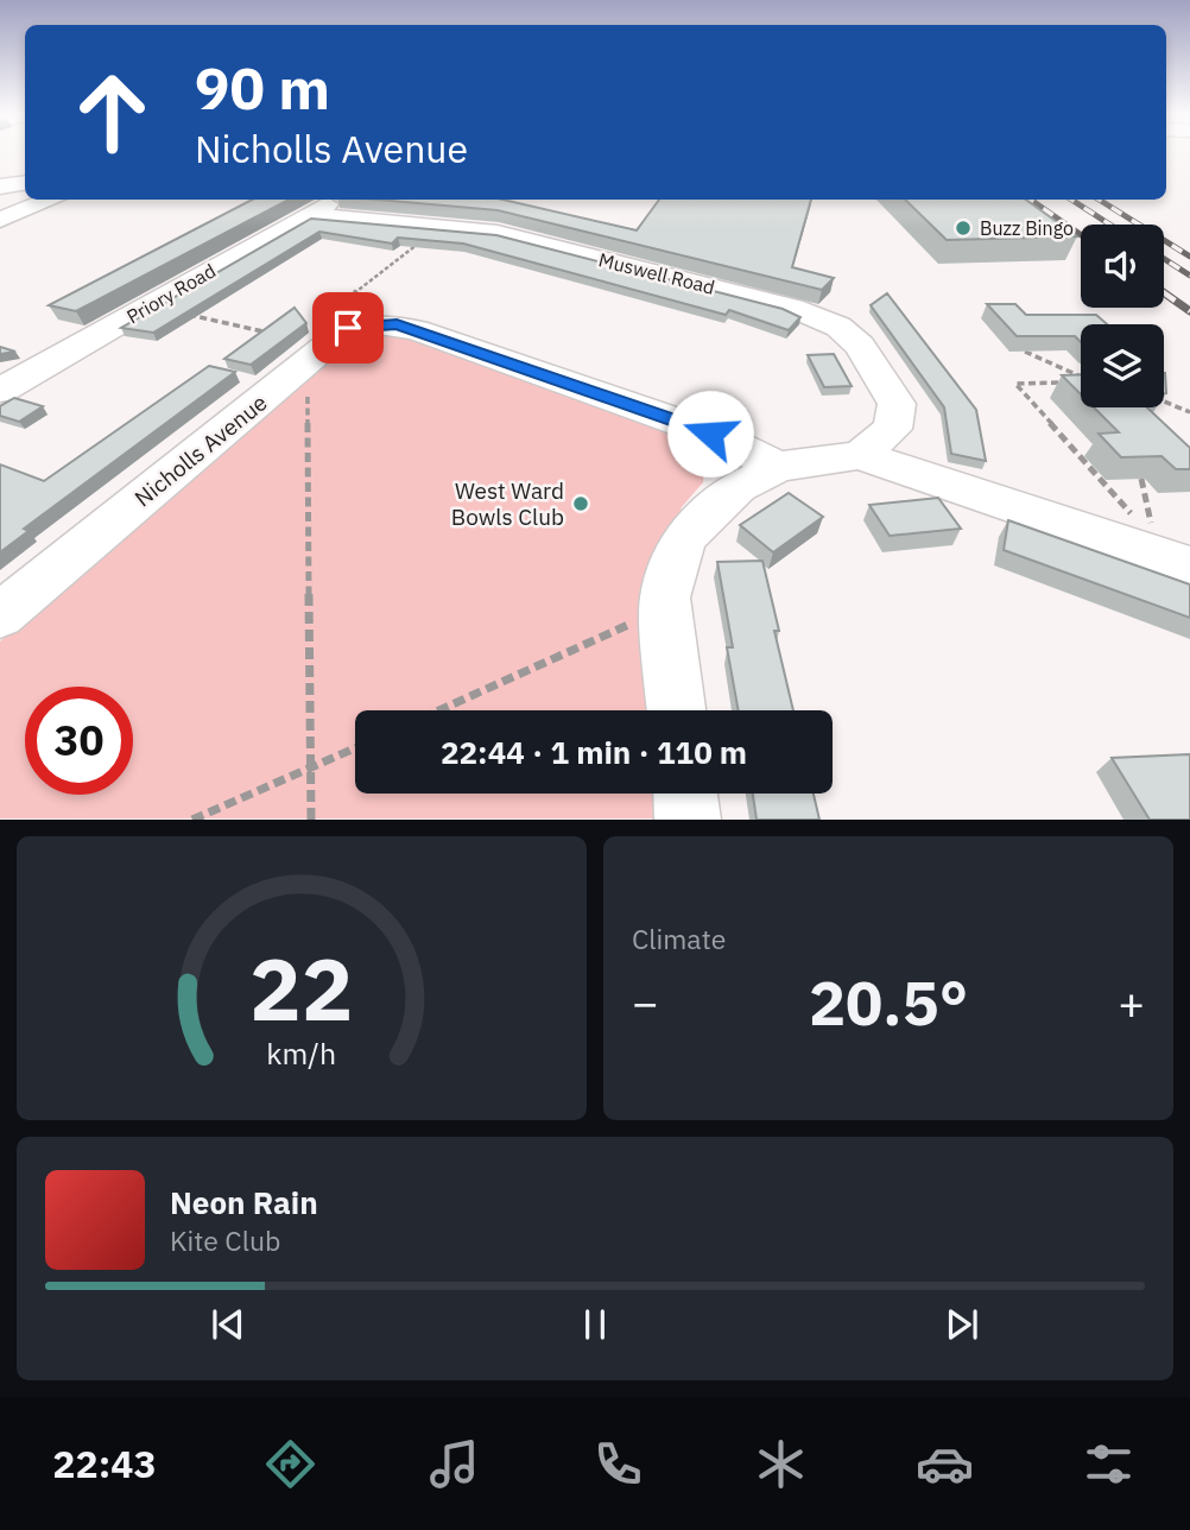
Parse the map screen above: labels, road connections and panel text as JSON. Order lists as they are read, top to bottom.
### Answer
{
  "streets": {
    "street": ["Muswell Road", "Priory Road", "Nicholls Avenue"]
  },
  "crossings": [
    ["Muswell Road", "Priory Road"]
  ],
  "places": ["Buzz Bingo", "West Ward Bowls Club"],
  "page": {
    "turn": ["90 m", "Nicholls Avenue"],
    "limit": "30",
    "trip": "22:44 · 1 min · 110 m",
    "tile": "Climate",
    "heat": ["−", "20.5°", "+"],
    "song": ["Neon Rain", "Kite Club"],
    "tabs": "22:43",
    "gauge": ["22", "km/h"]
  }
}
